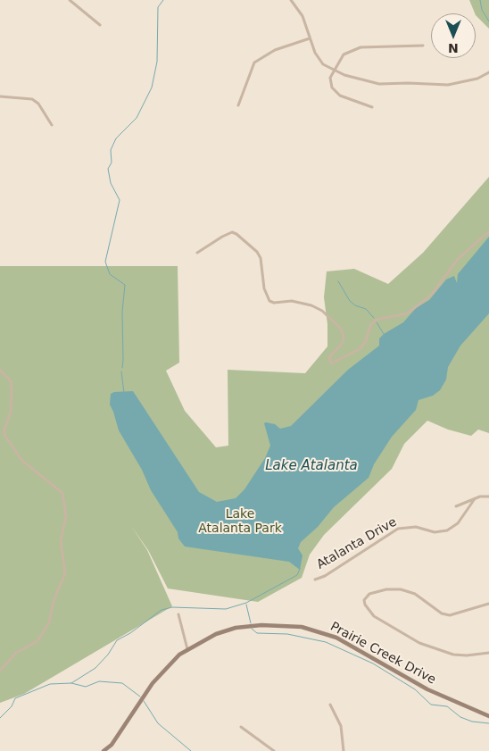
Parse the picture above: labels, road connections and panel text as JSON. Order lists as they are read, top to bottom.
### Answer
{
  "streets": {
    "main road": ["Prairie Creek Drive"],
    "street": ["Atalanta Drive"]
  },
  "water": ["Lake Atalanta"],
  "parks": ["Lake Atalanta Park"],
  "north": "bottom"
}
